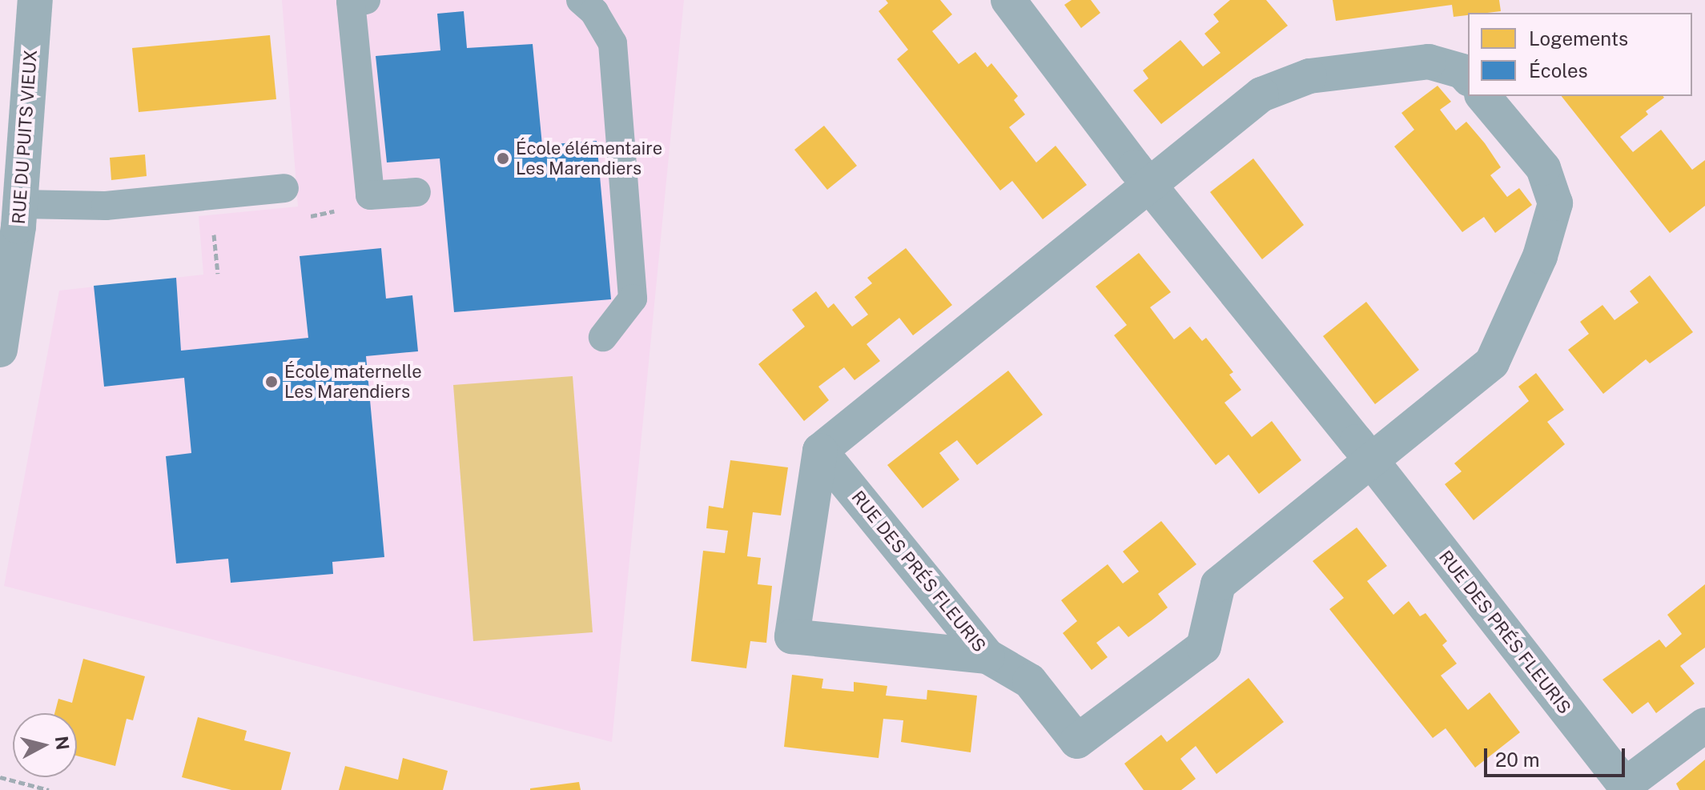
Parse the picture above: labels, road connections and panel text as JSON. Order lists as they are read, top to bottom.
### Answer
{
  "streets": {
    "street": ["RUE DU PUITS VIEUX", "RUE DES PRÉS FLEURIS"]
  },
  "places": ["École élémentaire Les Marendiers", "École maternelle Les Marendiers"],
  "legend": ["Logements", "Écoles"],
  "scale_bar": "20 m",
  "north": "right"
}
